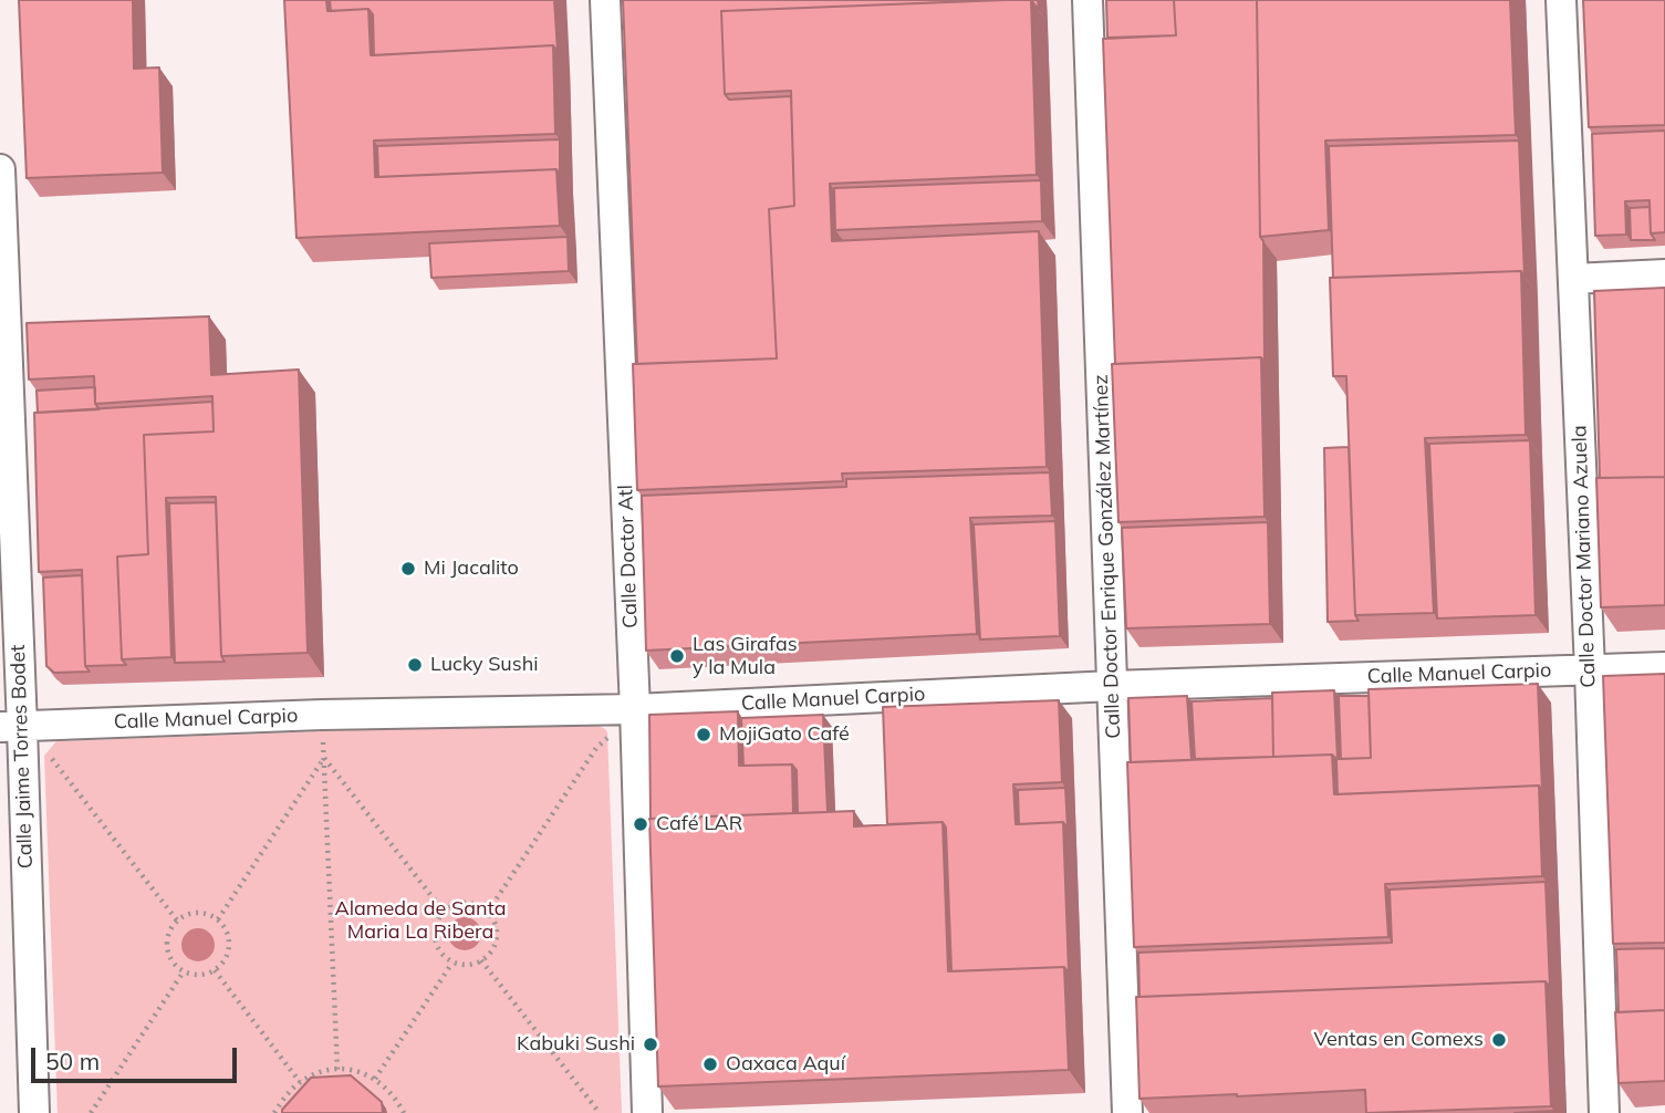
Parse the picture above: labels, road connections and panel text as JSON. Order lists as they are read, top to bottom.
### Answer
{
  "streets": {
    "street": [
      "Calle Doctor Atl",
      "Calle Doctor Enrique González Martínez",
      "Calle Doctor Mariano Azuela",
      "Calle Manuel Carpio",
      "Calle Jaime Torres Bodet"
    ]
  },
  "crossings": [
    ["Calle Doctor Atl", "Calle Manuel Carpio"],
    ["Calle Doctor Enrique González Martínez", "Calle Manuel Carpio"],
    ["Calle Doctor Mariano Azuela", "Calle Manuel Carpio"],
    ["Calle Manuel Carpio", "Calle Jaime Torres Bodet"]
  ],
  "parks": ["Alameda de Santa Maria La Ribera"],
  "places": [
    "Mi Jacalito",
    "Las Girafas y la Mula",
    "Lucky Sushi",
    "MojiGato Café",
    "Café LAR",
    "Ventas en Comexs",
    "Kabuki Sushi",
    "Oaxaca Aquí"
  ],
  "scale_bar": "50 m"
}
